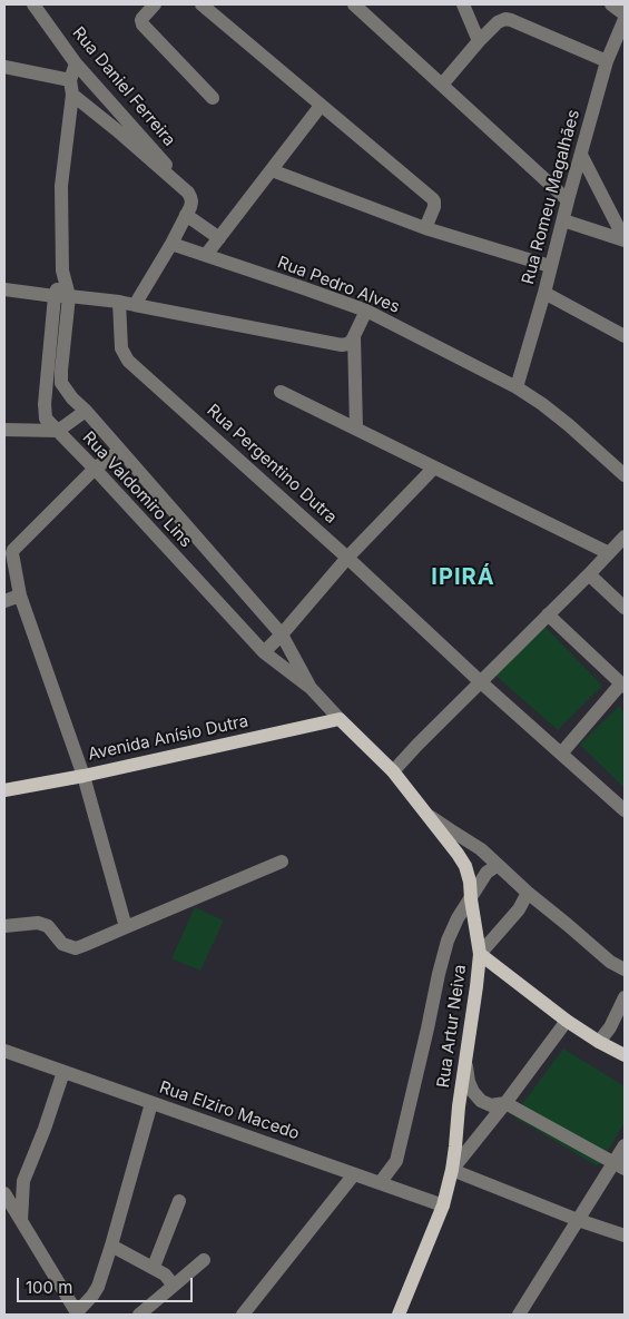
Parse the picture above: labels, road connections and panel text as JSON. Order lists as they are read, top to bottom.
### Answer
{
  "streets": {
    "main road": ["Rua Valdomiro Lins", "Avenida Anísio Dutra", "Rua Artur Neiva"],
    "street": [
      "Rua Daniel Ferreira",
      "Rua Romeu Magalhães",
      "Rua Pedro Alves",
      "Rua Pergentino Dutra",
      "Rua Elziro Macedo"
    ]
  },
  "crossings": [
    ["Rua Daniel Ferreira", "Rua Valdomiro Lins"],
    ["Rua Romeu Magalhães", "Rua Pedro Alves"],
    ["Rua Valdomiro Lins", "Avenida Anísio Dutra"],
    ["Rua Valdomiro Lins", "Rua Artur Neiva"],
    ["Rua Artur Neiva", "Rua Elziro Macedo"]
  ],
  "districts": ["IPIRÁ"],
  "scale_bar": "100 m"
}
